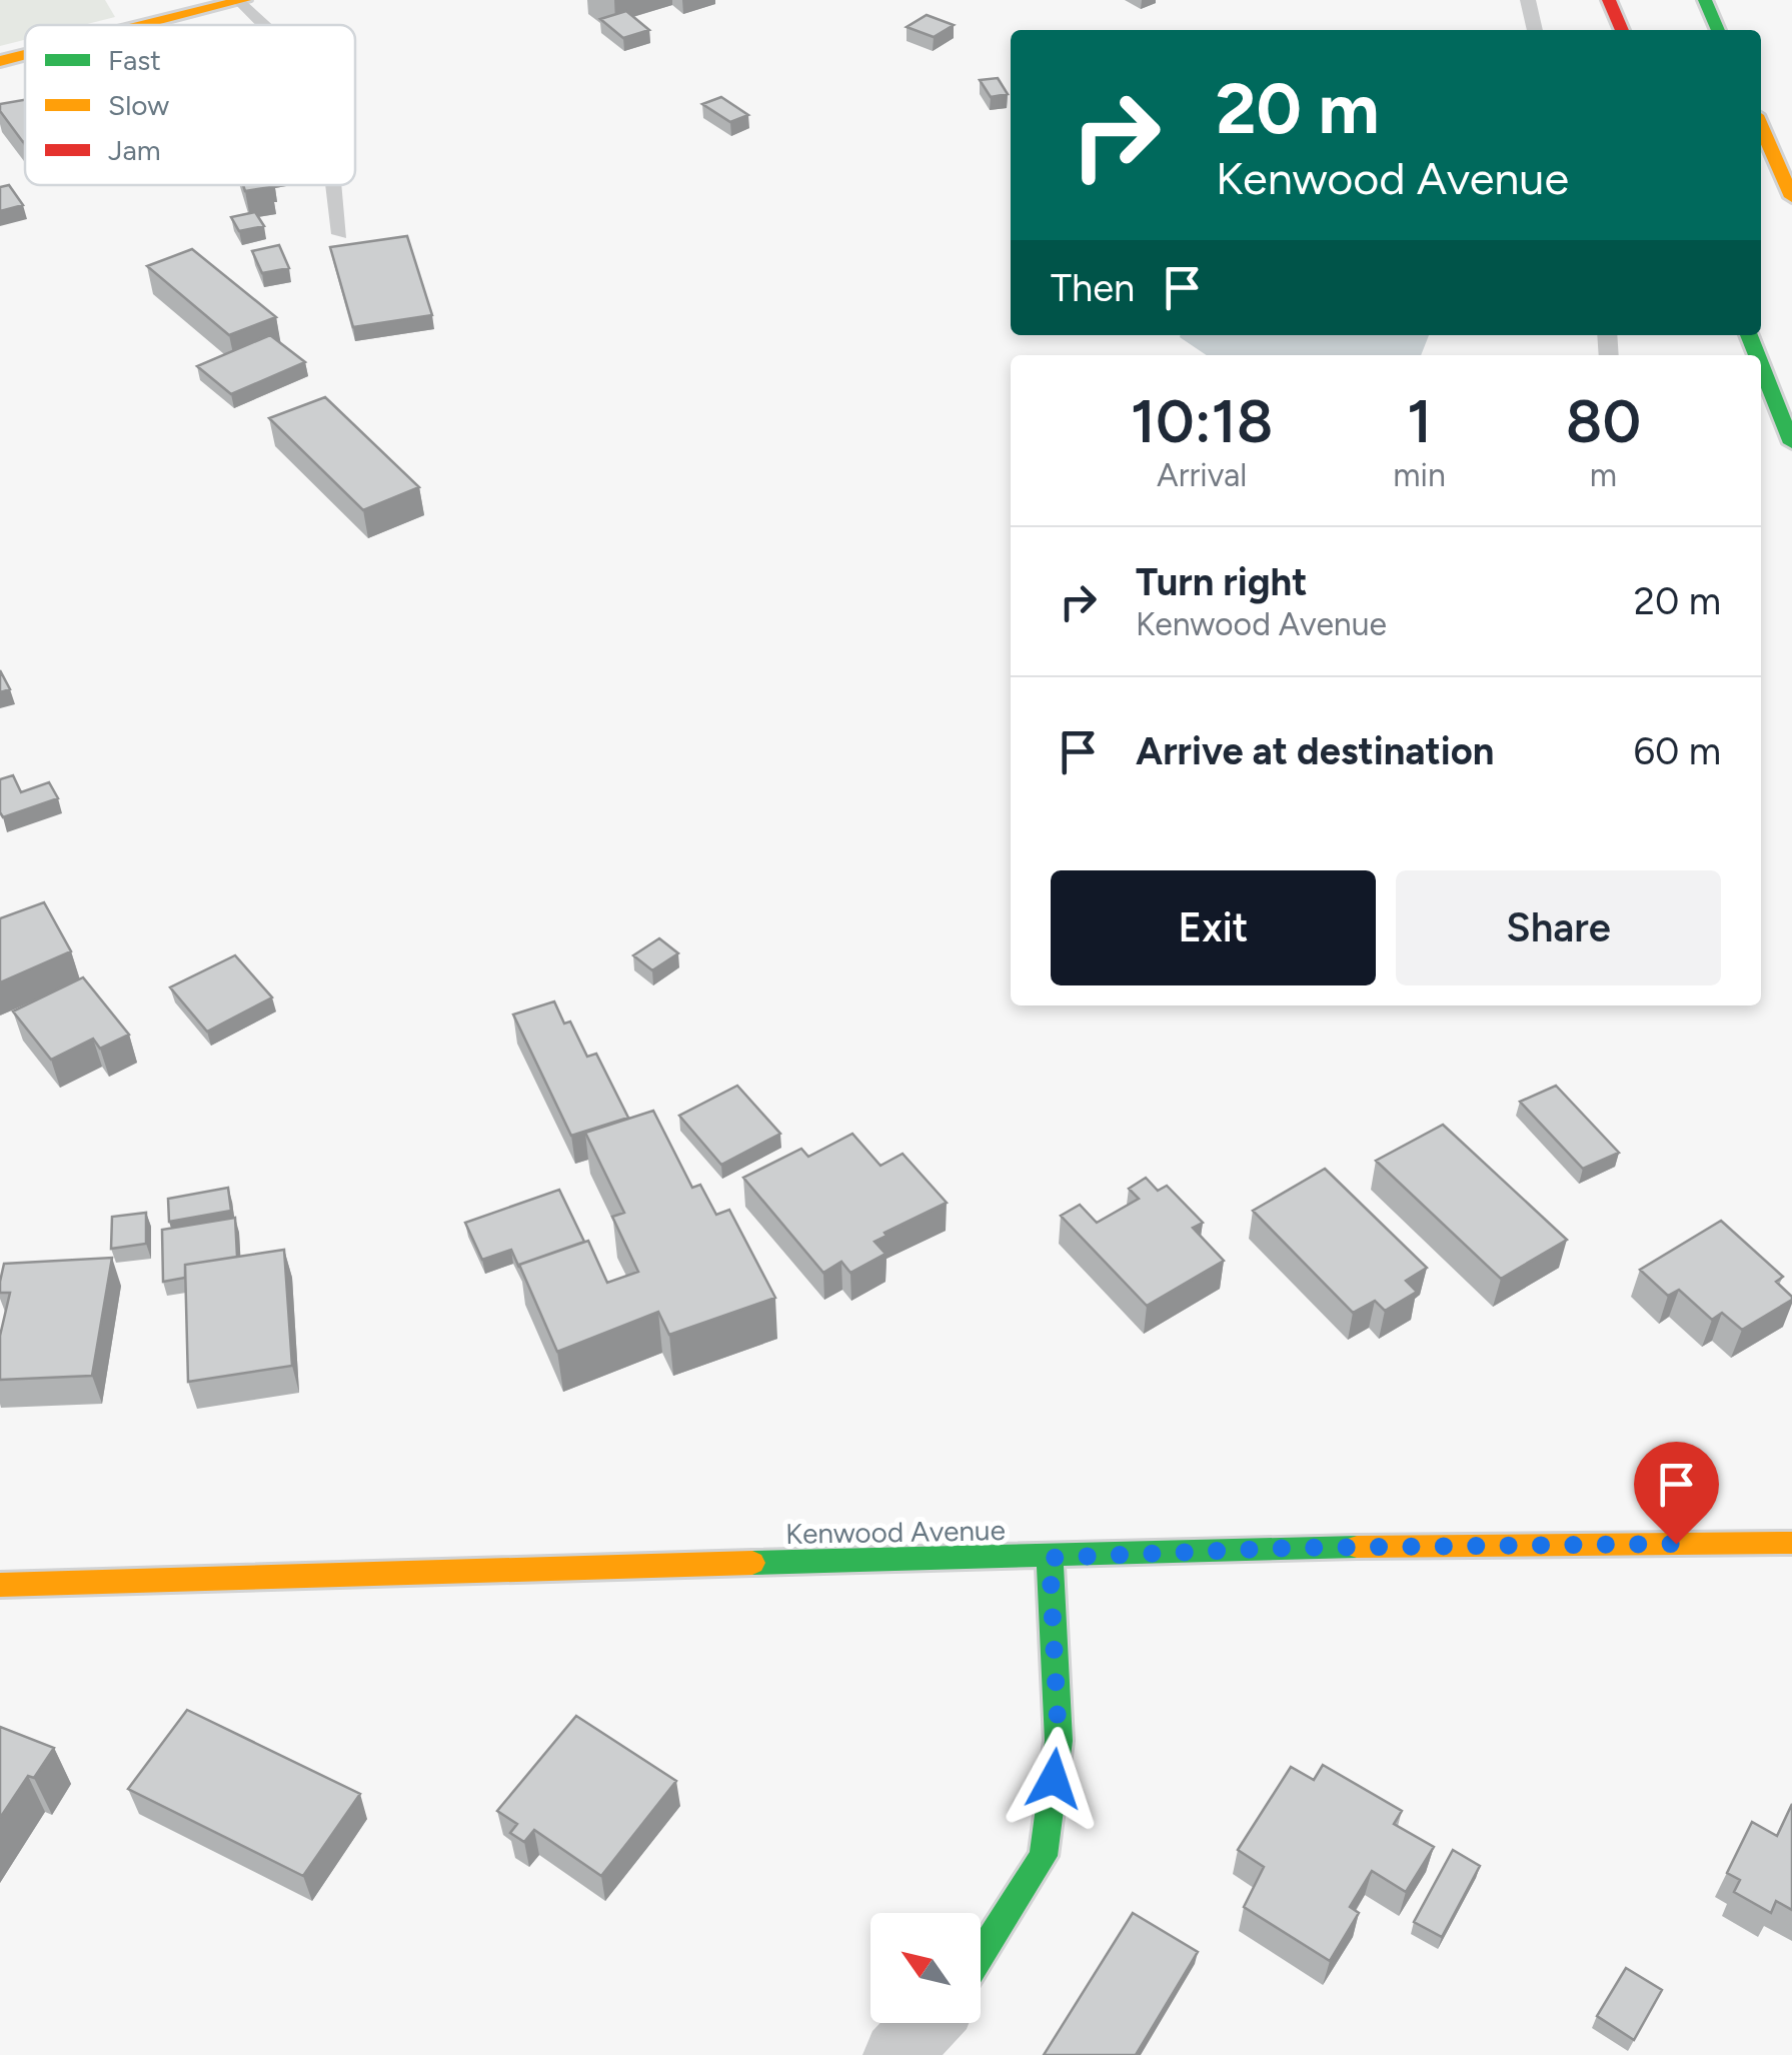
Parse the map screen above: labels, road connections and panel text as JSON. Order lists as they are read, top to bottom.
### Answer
{
  "streets": {
    "main road": ["Kenwood Avenue"]
  },
  "legend": ["Fast", "Slow", "Jam"],
  "north": "top left",
  "page": {
    "turn": ["20 m", "Kenwood Avenue"],
    "then": "Then",
    "eta": [
      "10:18",
      "Arrival",
      "1",
      "min",
      "80",
      "m"
    ],
    "list": [
      {
        "name": "Turn right",
        "note": "Kenwood Avenue",
        "value": "20 m"
      },
      {
        "name": "Arrive at destination",
        "value": "60 m"
      }
    ],
    "buttons": ["Exit", "Share"]
  }
}
